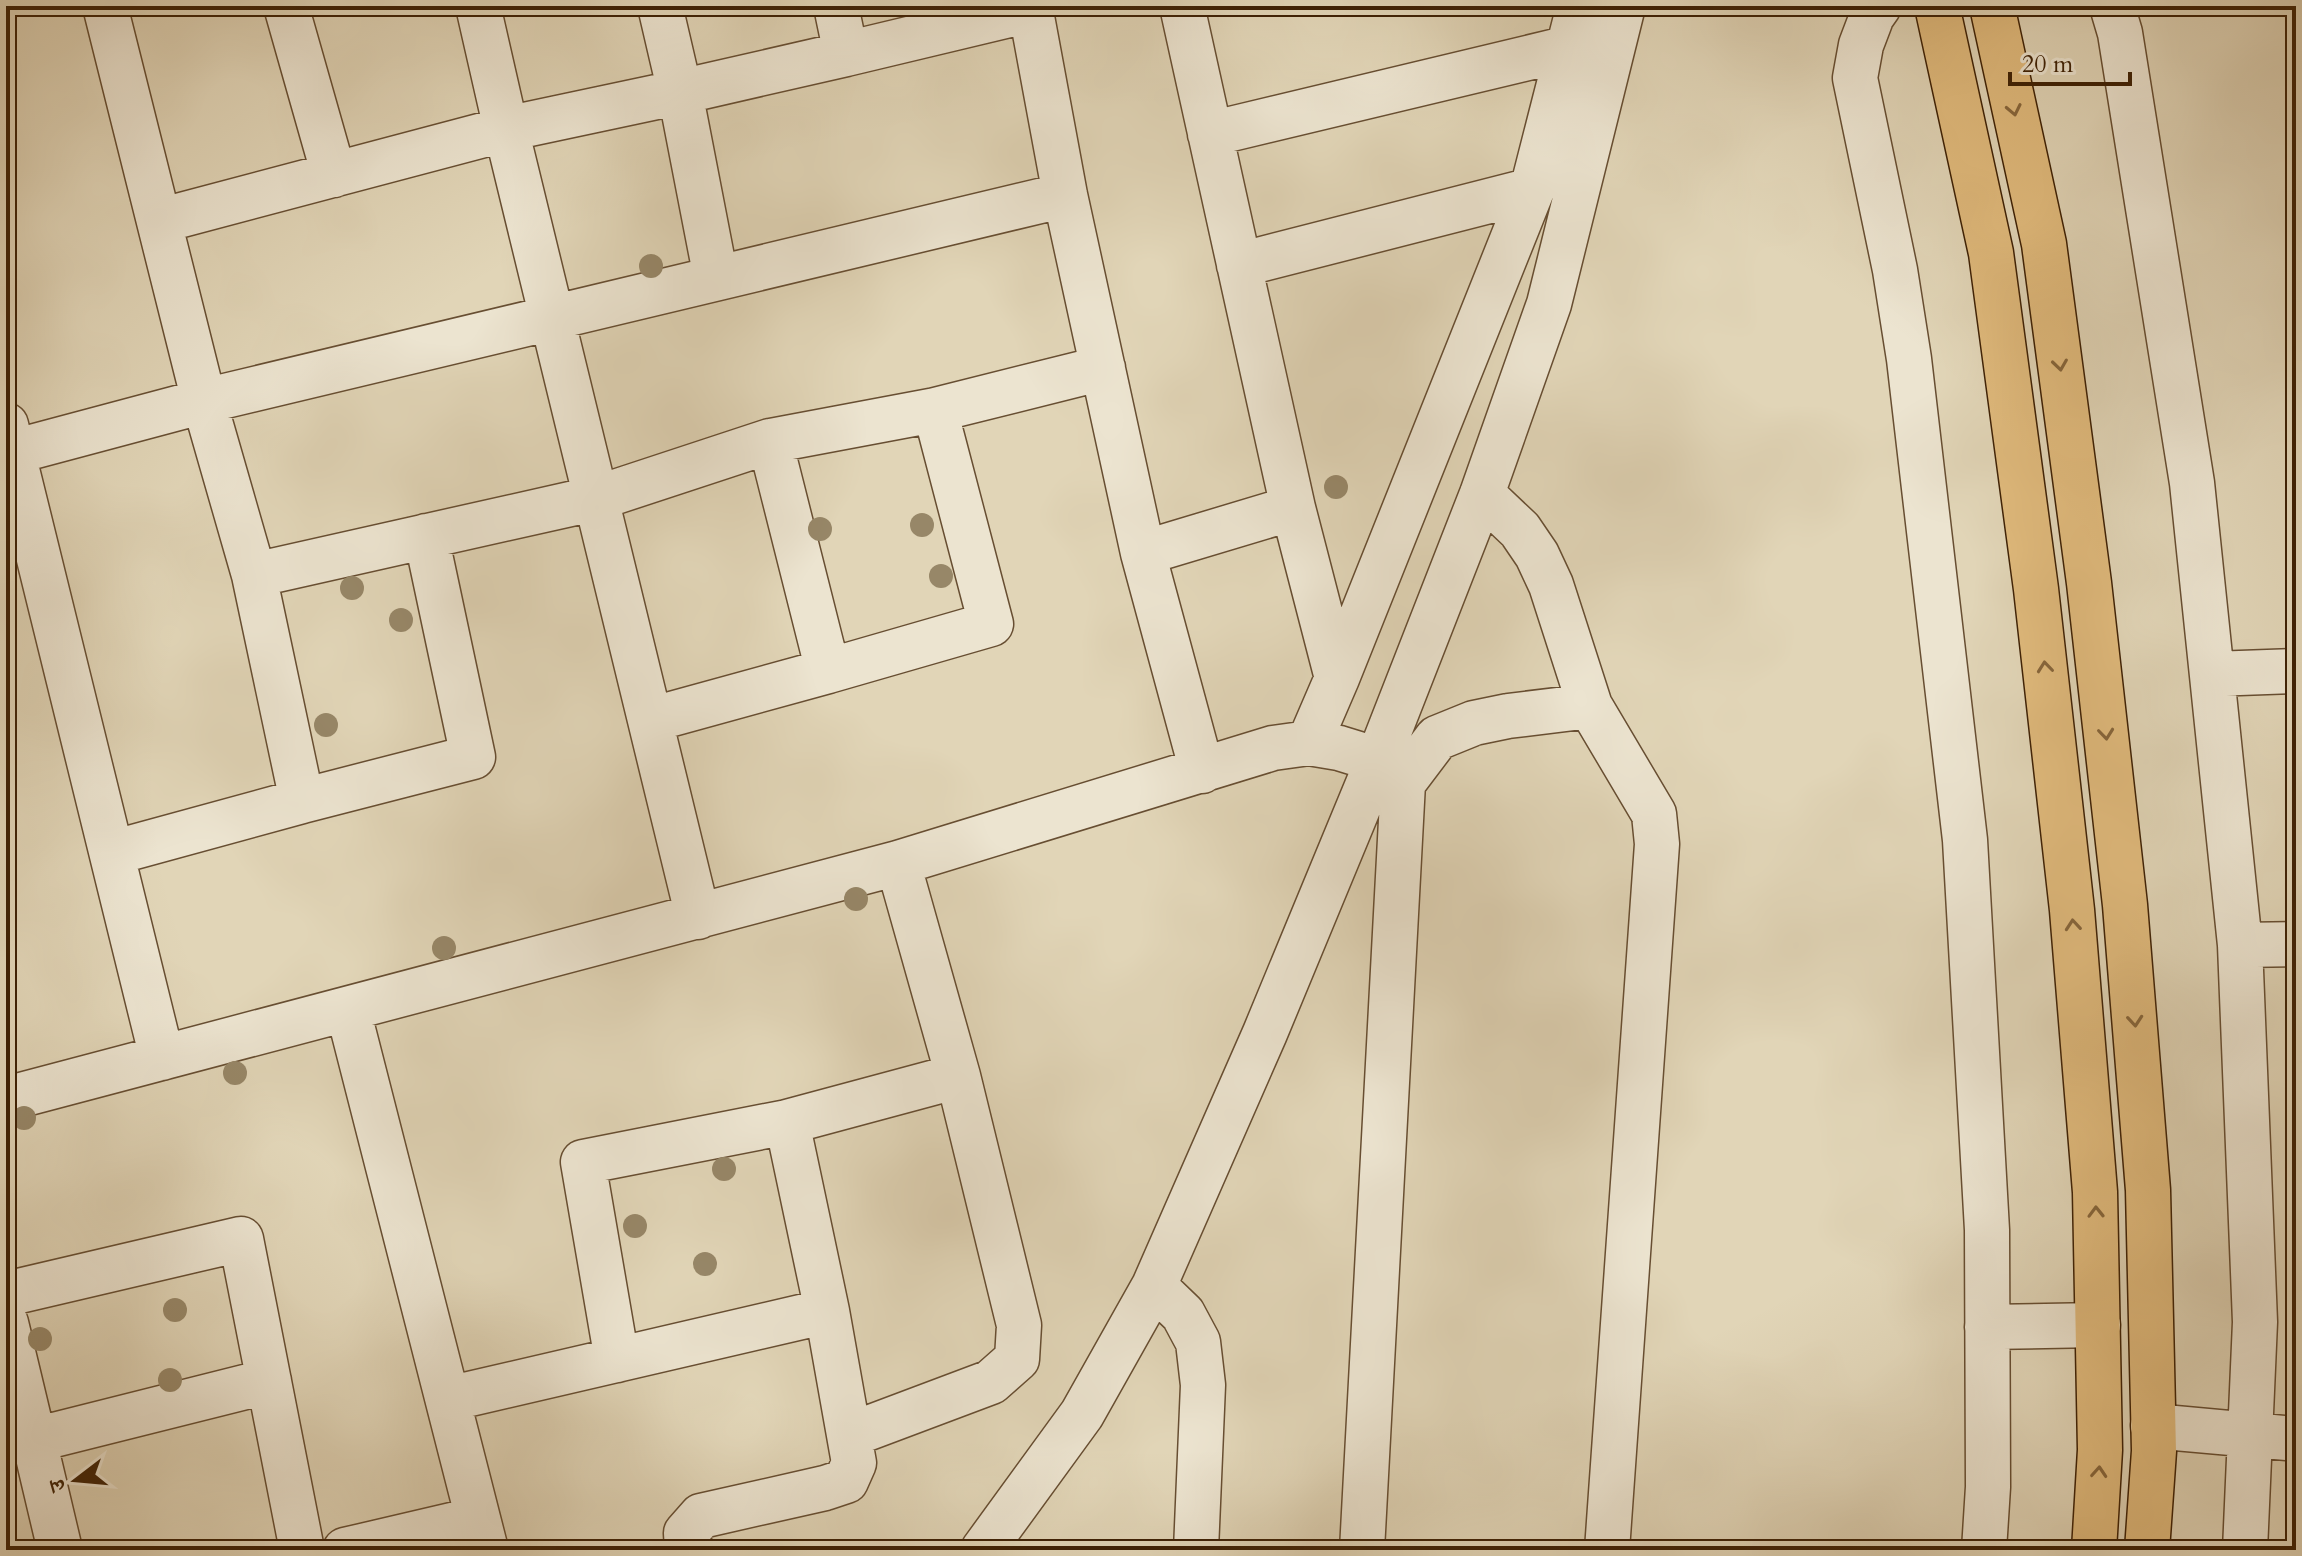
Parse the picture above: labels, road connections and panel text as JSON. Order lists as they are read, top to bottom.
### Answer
{
  "scale_bar": "20 m",
  "north": "left"
}
